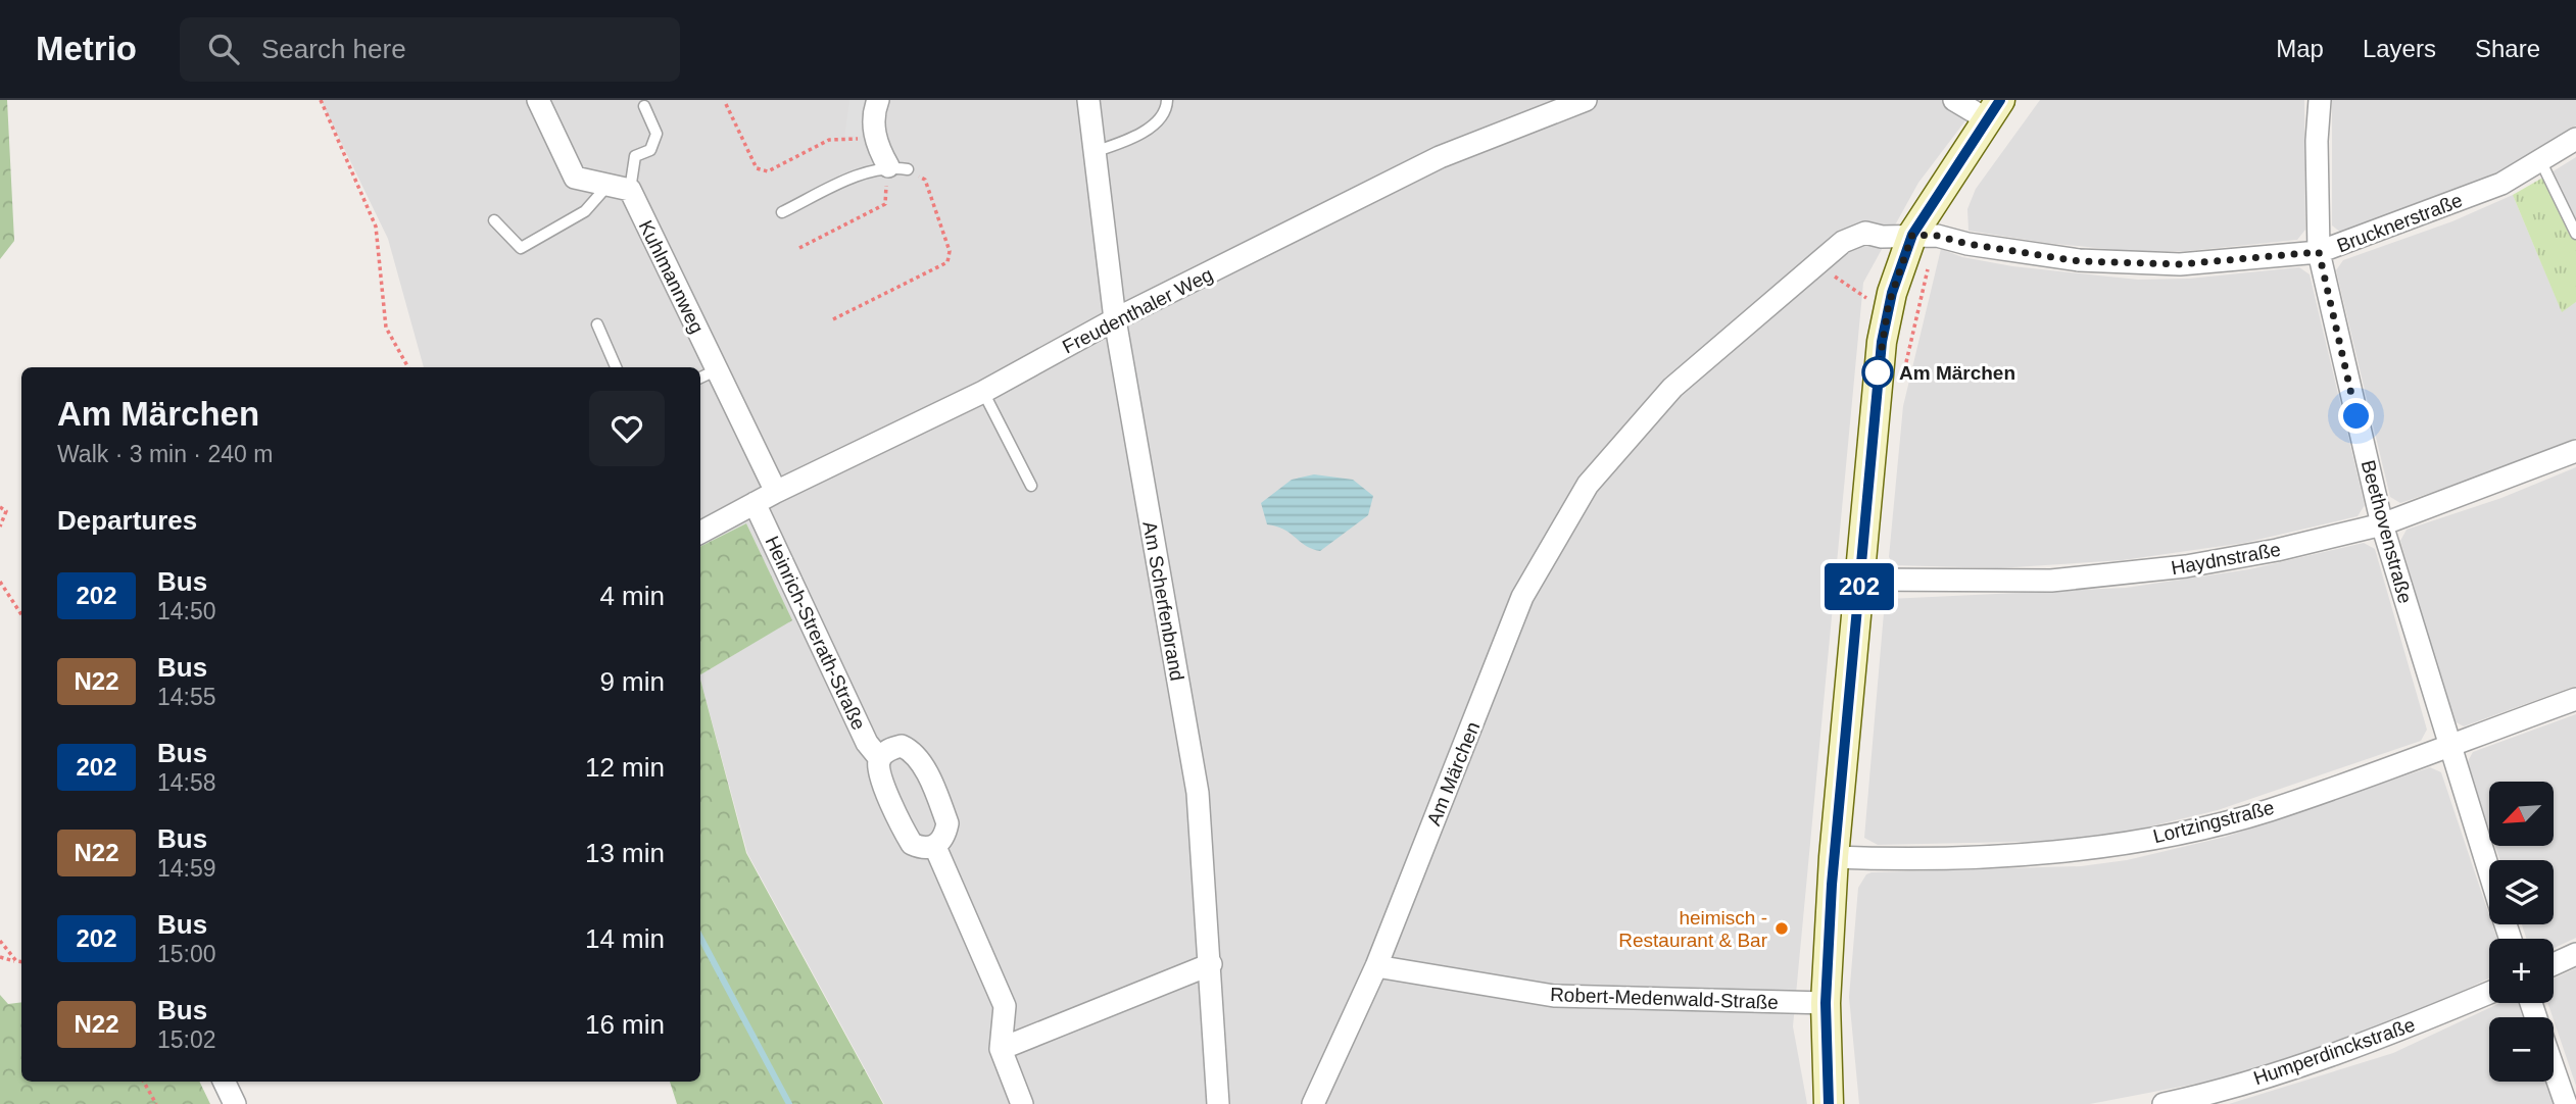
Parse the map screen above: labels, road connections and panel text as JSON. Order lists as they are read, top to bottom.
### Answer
{
  "streets": {
    "street": [
      "Brucknerstraße",
      "Kuhlmannweg",
      "Freudenthaler Weg",
      "Beethovenstraße",
      "Haydnstraße",
      "Am Scherfenbrand",
      "Heinrich-Strerath-Straße",
      "Am Märchen",
      "Lortzingstraße",
      "Robert-Medenwald-Straße",
      "Humperdinckstraße"
    ]
  },
  "crossings": [
    ["Brucknerstraße", "Beethovenstraße"],
    ["Brucknerstraße", "Am Märchen"],
    ["Kuhlmannweg", "Freudenthaler Weg"],
    ["Freudenthaler Weg", "Am Scherfenbrand"],
    ["Freudenthaler Weg", "Heinrich-Strerath-Straße"],
    ["Beethovenstraße", "Haydnstraße"],
    ["Beethovenstraße", "Lortzingstraße"],
    ["Am Märchen", "Robert-Medenwald-Straße"]
  ],
  "places": ["Am Märchen", "heimisch - Restaurant & Bar"],
  "lines": ["bus line 202"],
  "north": "bottom left",
  "page": {
    "header": "Metrio",
    "search": "Search here",
    "nav": ["Map", "Layers", "Share"],
    "on_map": "202",
    "heading": [
      ["Am Märchen", "Walk · 3 min · 240 m"],
      "Departures"
    ],
    "list": [
      {
        "mark": "202",
        "name": "Bus",
        "note": "14:50",
        "value": "4 min"
      },
      {
        "mark": "N22",
        "name": "Bus",
        "note": "14:55",
        "value": "9 min"
      },
      {
        "mark": "202",
        "name": "Bus",
        "note": "14:58",
        "value": "12 min"
      },
      {
        "mark": "N22",
        "name": "Bus",
        "note": "14:59",
        "value": "13 min"
      },
      {
        "mark": "202",
        "name": "Bus",
        "note": "15:00",
        "value": "14 min"
      },
      {
        "mark": "N22",
        "name": "Bus",
        "note": "15:02",
        "value": "16 min"
      }
    ],
    "map_buttons": ["+", "−"]
  }
}
